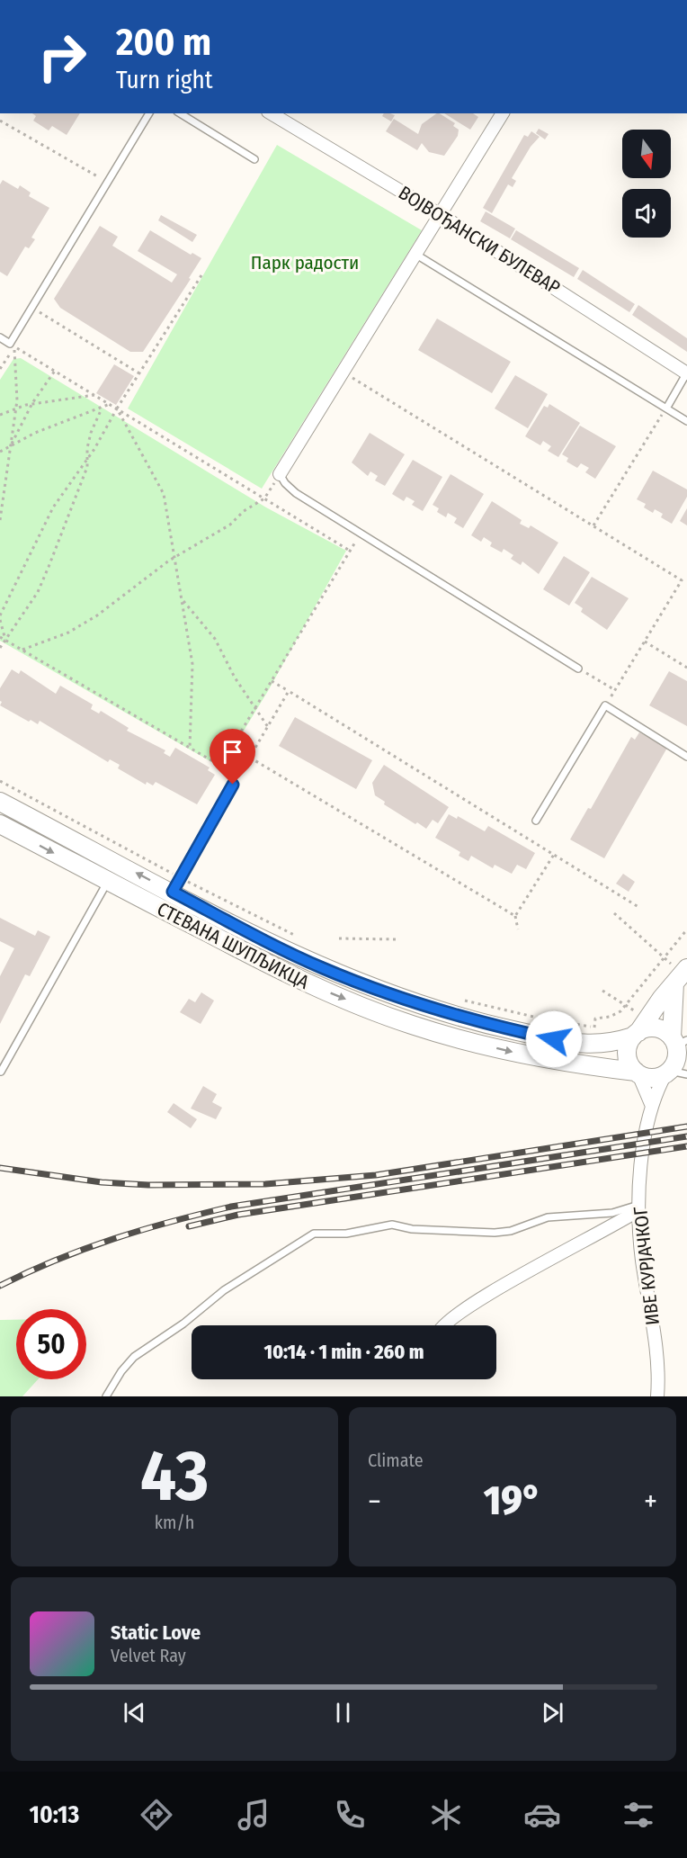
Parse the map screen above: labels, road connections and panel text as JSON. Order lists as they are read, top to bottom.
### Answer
{
  "streets": {
    "main road": ["СТЕВАНА ШУПЉИКЦА"],
    "street": ["ВОЈВОЂАНСКИ БУЛЕВАР", "ИВЕ КУРЈАЧКОГ"]
  },
  "crossings": [
    ["СТЕВАНА ШУПЉИКЦА", "ИВЕ КУРЈАЧКОГ"]
  ],
  "parks": ["Парк радости"],
  "north": "bottom",
  "page": {
    "turn": ["200 m", "Turn right"],
    "limit": "50",
    "trip": "10:14 · 1 min · 260 m",
    "tile": [
      ["43", "km/h"],
      "Climate"
    ],
    "heat": ["−", "19°", "+"],
    "song": ["Static Love", "Velvet Ray"],
    "tabs": "10:13"
  }
}
